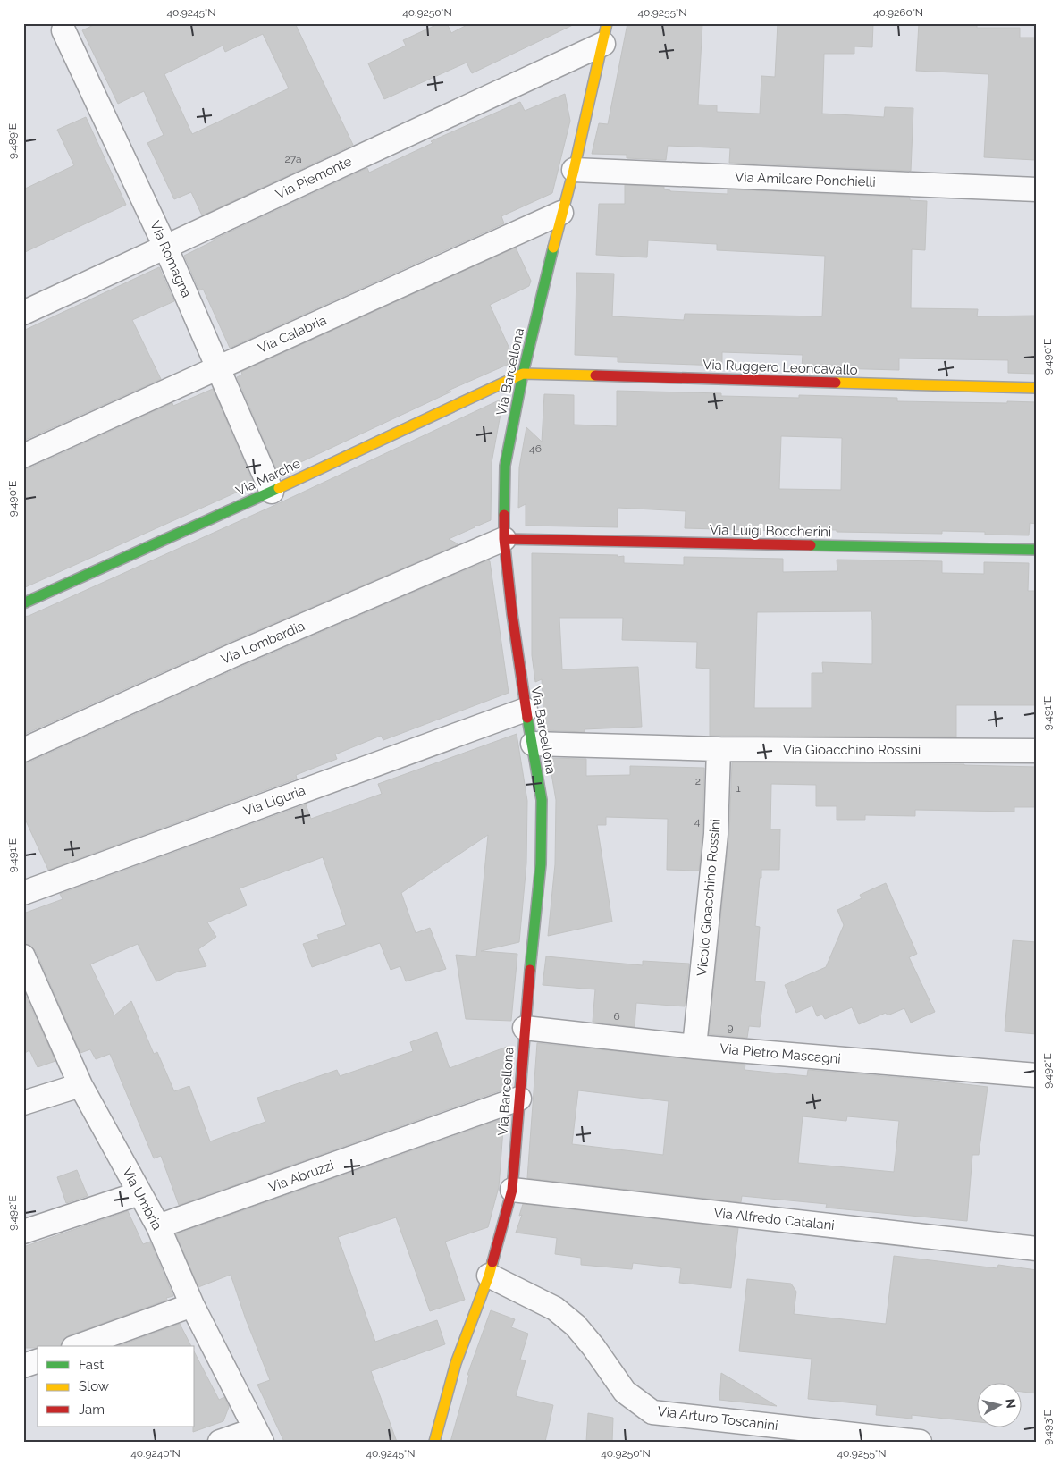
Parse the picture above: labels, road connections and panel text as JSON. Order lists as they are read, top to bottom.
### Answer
{
  "streets": {
    "street": [
      "Via Piemonte",
      "Via Amilcare Ponchielli",
      "Via Romagna",
      "Via Calabria",
      "Via Ruggero Leoncavallo",
      "Via Barcellona",
      "Via Marche",
      "Via Luigi Boccherini",
      "Via Lombardia",
      "Via Gioacchino Rossini",
      "Via Liguria",
      "Vicolo Gioacchino Rossini",
      "Via Pietro Mascagni",
      "Via Abruzzi",
      "Via Umbria",
      "Via Alfredo Catalani",
      "Via Arturo Toscanini"
    ]
  },
  "crossings": [
    ["Via Piemonte", "Via Romagna"],
    ["Via Piemonte", "Via Barcellona"],
    ["Via Amilcare Ponchielli", "Via Barcellona"],
    ["Via Romagna", "Via Calabria"],
    ["Via Romagna", "Via Marche"],
    ["Via Calabria", "Via Barcellona"],
    ["Via Ruggero Leoncavallo", "Via Barcellona"],
    ["Via Ruggero Leoncavallo", "Via Marche"],
    ["Via Barcellona", "Via Marche"],
    ["Via Barcellona", "Via Luigi Boccherini"],
    ["Via Barcellona", "Via Lombardia"],
    ["Via Barcellona", "Via Gioacchino Rossini"],
    ["Via Barcellona", "Via Liguria"],
    ["Via Barcellona", "Via Pietro Mascagni"],
    ["Via Barcellona", "Via Abruzzi"],
    ["Via Barcellona", "Via Alfredo Catalani"],
    ["Via Barcellona", "Via Arturo Toscanini"],
    ["Via Luigi Boccherini", "Via Lombardia"],
    ["Via Gioacchino Rossini", "Vicolo Gioacchino Rossini"],
    ["Vicolo Gioacchino Rossini", "Via Pietro Mascagni"],
    ["Via Abruzzi", "Via Umbria"]
  ],
  "house_numbers": [
    "27a",
    "46",
    "2",
    "1",
    "4",
    "6",
    "9"
  ],
  "legend": ["Fast", "Slow", "Jam"],
  "north": "right",
  "coordinates": [
    "40.9245°N",
    "40.9250°N",
    "40.9255°N",
    "40.9260°N",
    "9.489°E",
    "9.490°E",
    "9.491°E",
    "9.492°E",
    "9.493°E",
    "40.9240°N"
  ]
}
